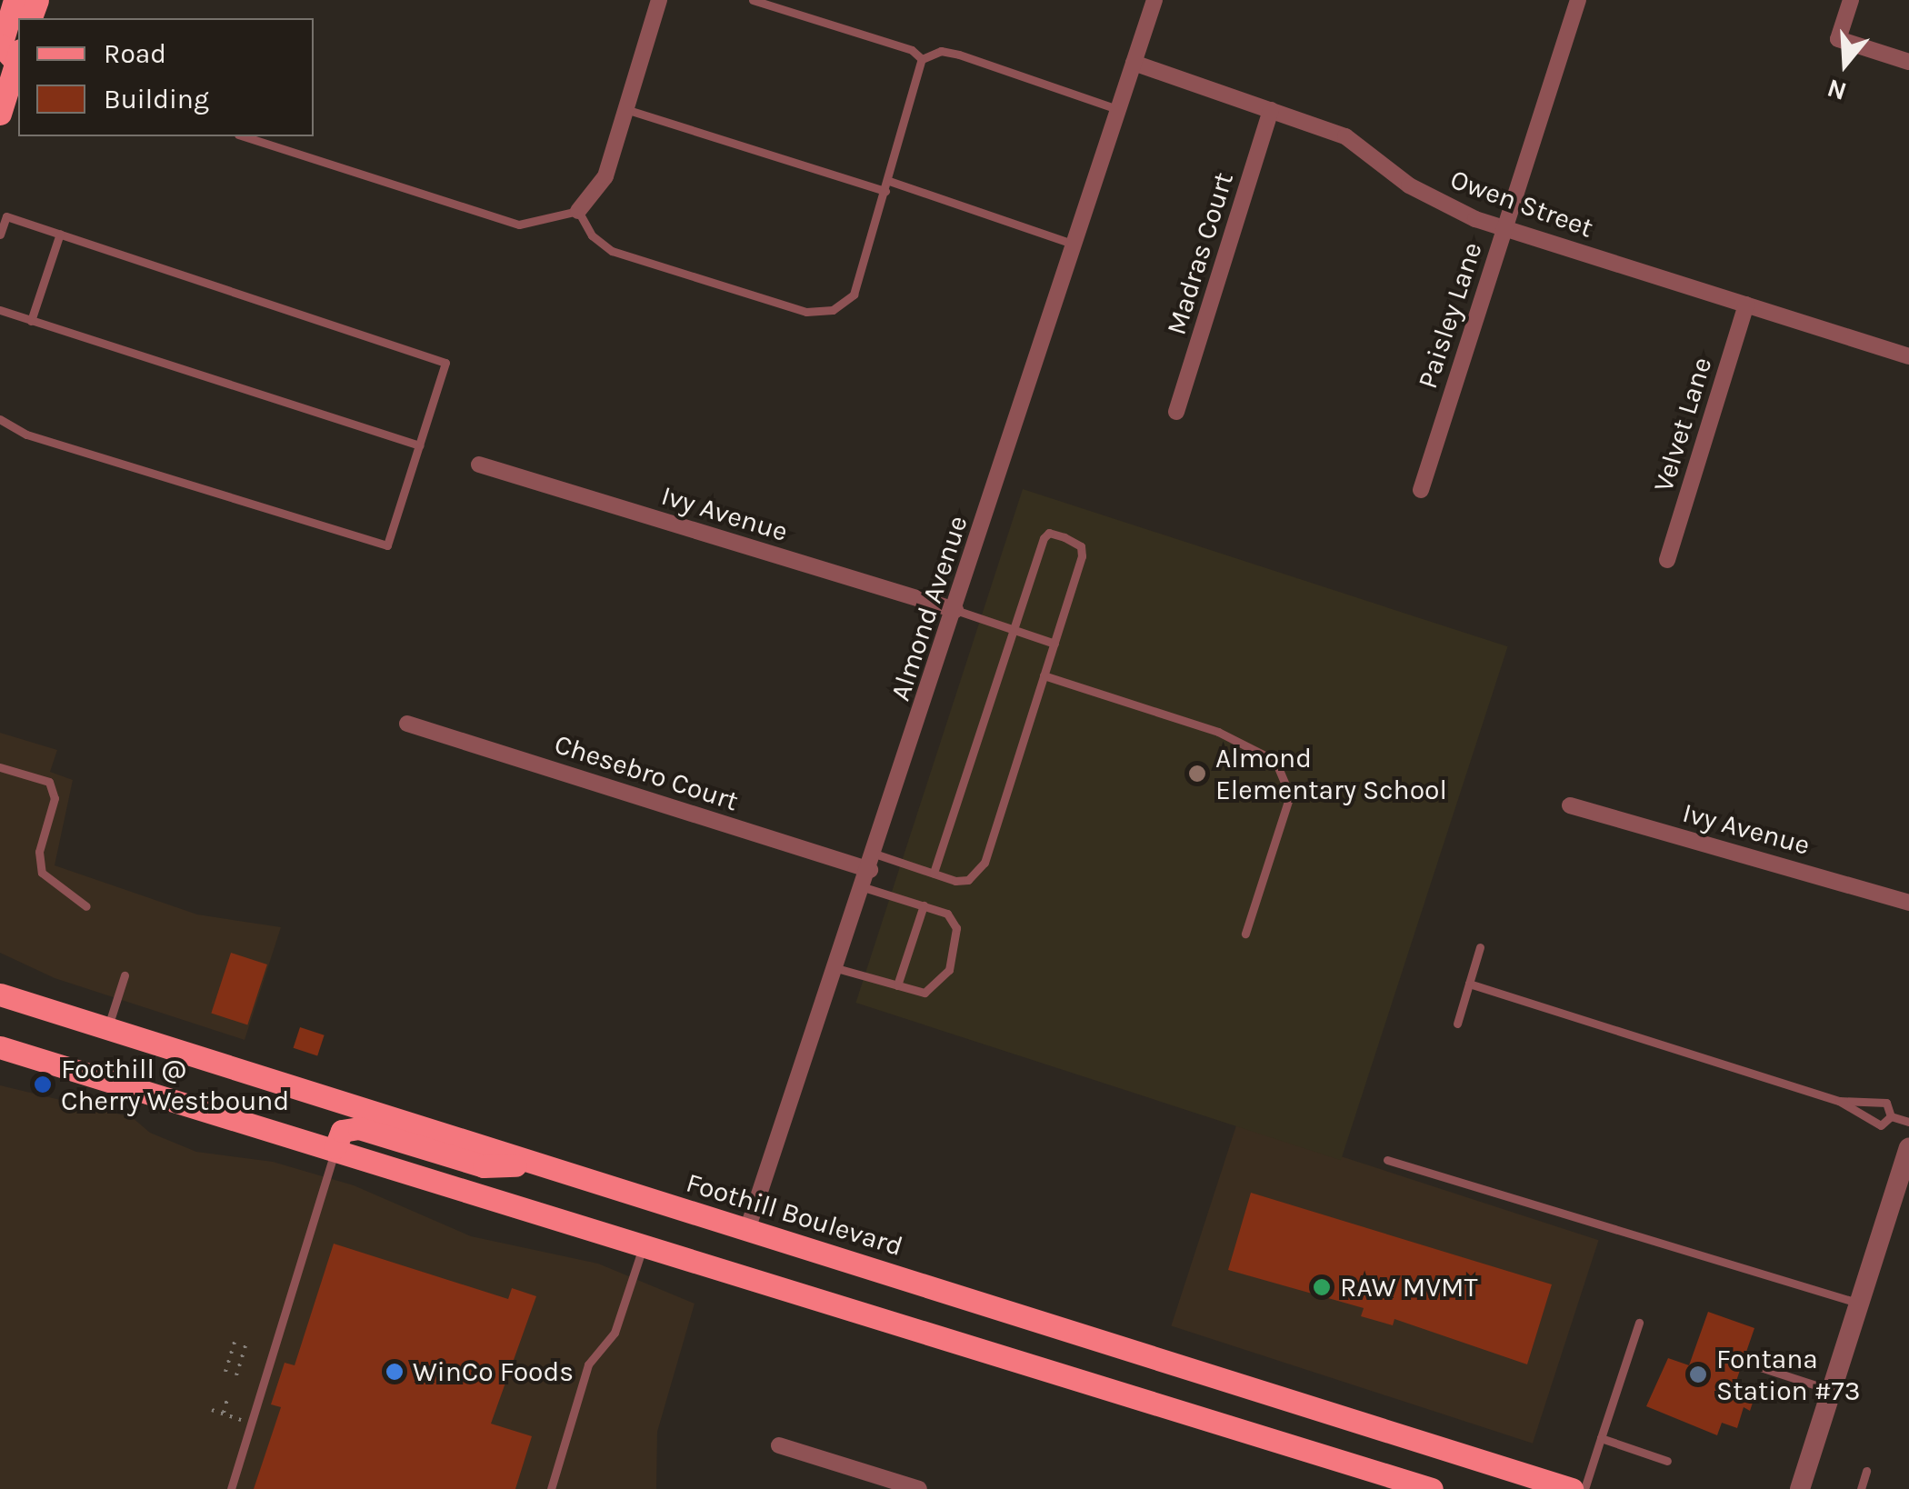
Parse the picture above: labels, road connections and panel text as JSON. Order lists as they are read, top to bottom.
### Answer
{
  "streets": {
    "main road": ["Foothill Boulevard"],
    "street": [
      "Owen Street",
      "Madras Court",
      "Paisley Lane",
      "Velvet Lane",
      "Ivy Avenue",
      "Almond Avenue",
      "Chesebro Court"
    ]
  },
  "crossings": [
    ["Owen Street", "Madras Court"],
    ["Owen Street", "Paisley Lane"],
    ["Owen Street", "Velvet Lane"],
    ["Owen Street", "Almond Avenue"],
    ["Ivy Avenue", "Almond Avenue"],
    ["Almond Avenue", "Chesebro Court"],
    ["Almond Avenue", "Foothill Boulevard"]
  ],
  "places": [
    "Almond Elementary School",
    "Foothill @ Cherry Westbound",
    "RAW MVMT",
    "WinCo Foods",
    "Fontana Station #73"
  ],
  "legend": ["Road", "Building"],
  "north": "bottom"
}
